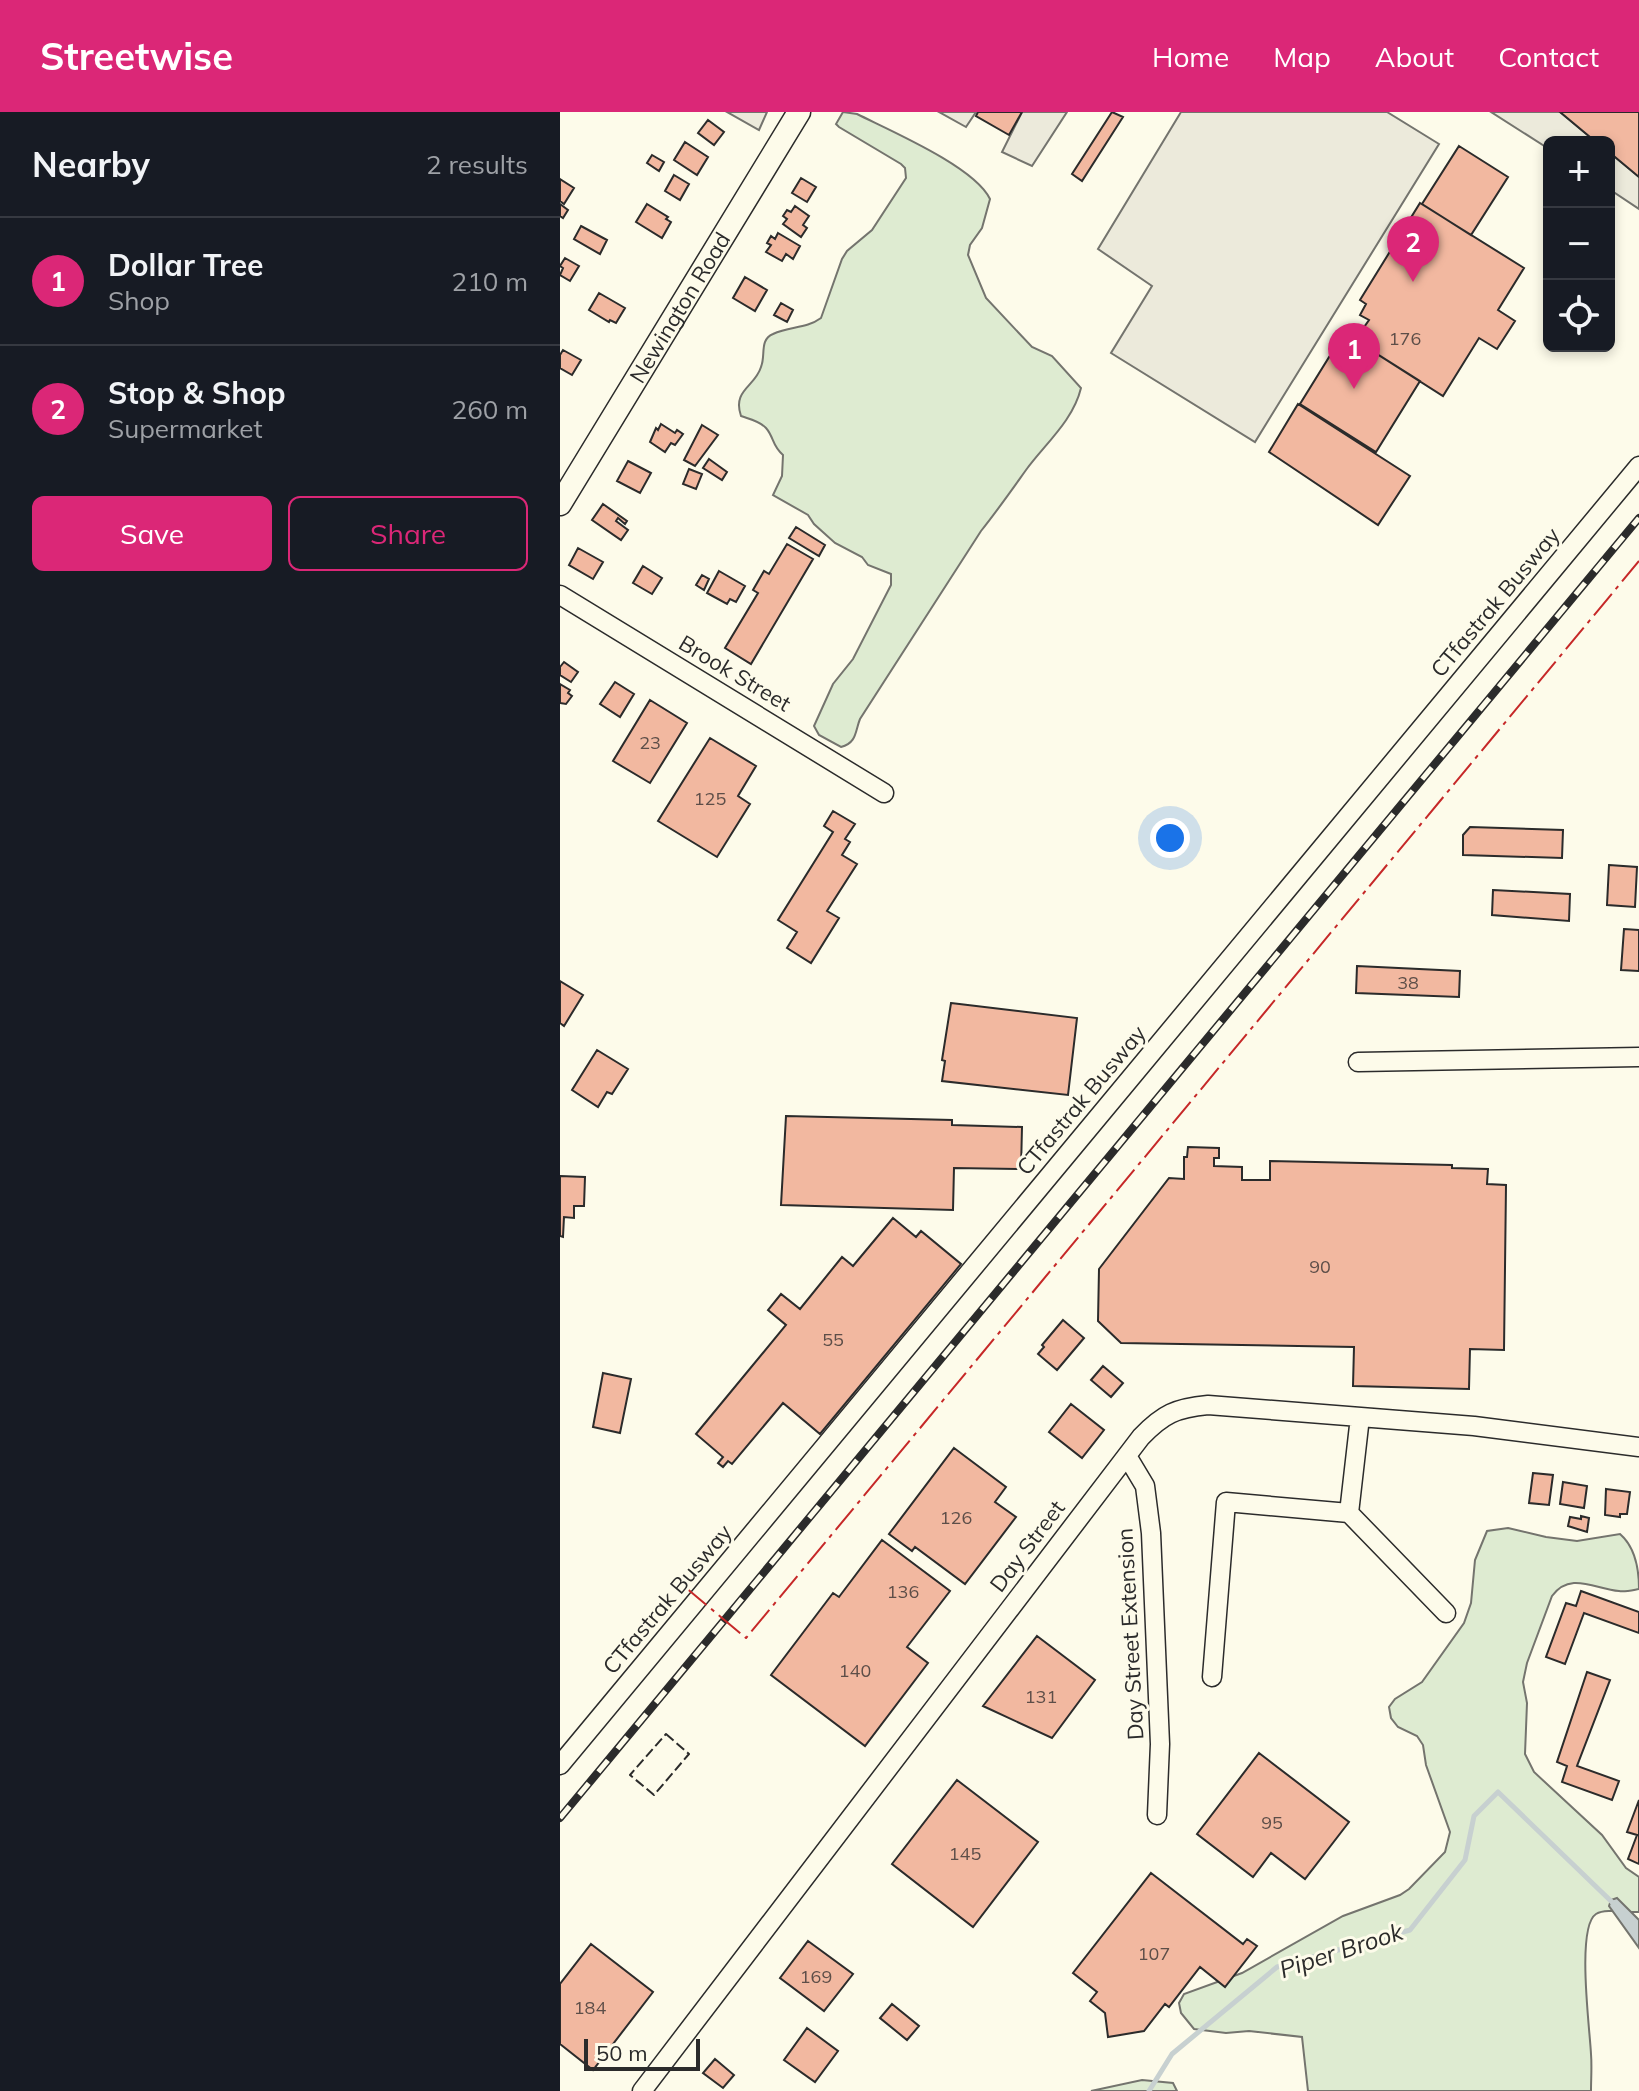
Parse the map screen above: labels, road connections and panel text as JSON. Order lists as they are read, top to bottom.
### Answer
{
  "streets": {
    "main road": ["Newington Road"],
    "street": [
      "CTfastrak Busway",
      "Brook Street",
      "Day Street",
      "Day Street Extension"
    ]
  },
  "crossings": [
    ["Day Street", "Day Street Extension"]
  ],
  "water": ["Piper Brook"],
  "house_numbers": [
    "176",
    "23",
    "125",
    "38",
    "90",
    "55",
    "126",
    "136",
    "140",
    "131",
    "95",
    "145",
    "107",
    "169",
    "184"
  ],
  "scale_bar": "50 m",
  "page": {
    "header": "Streetwise",
    "nav": [
      "Home",
      "Map",
      "About",
      "Contact"
    ],
    "heading": ["Nearby", "2 results"],
    "map_buttons": ["+", "−"],
    "list": [
      {
        "mark": "1",
        "name": "Dollar Tree",
        "note": "Shop",
        "value": "210 m"
      },
      {
        "mark": "2",
        "name": "Stop & Shop",
        "note": "Supermarket",
        "value": "260 m"
      }
    ],
    "pins": ["2", "1"],
    "buttons": ["Save", "Share"],
    "scale": "50 m"
  }
}
